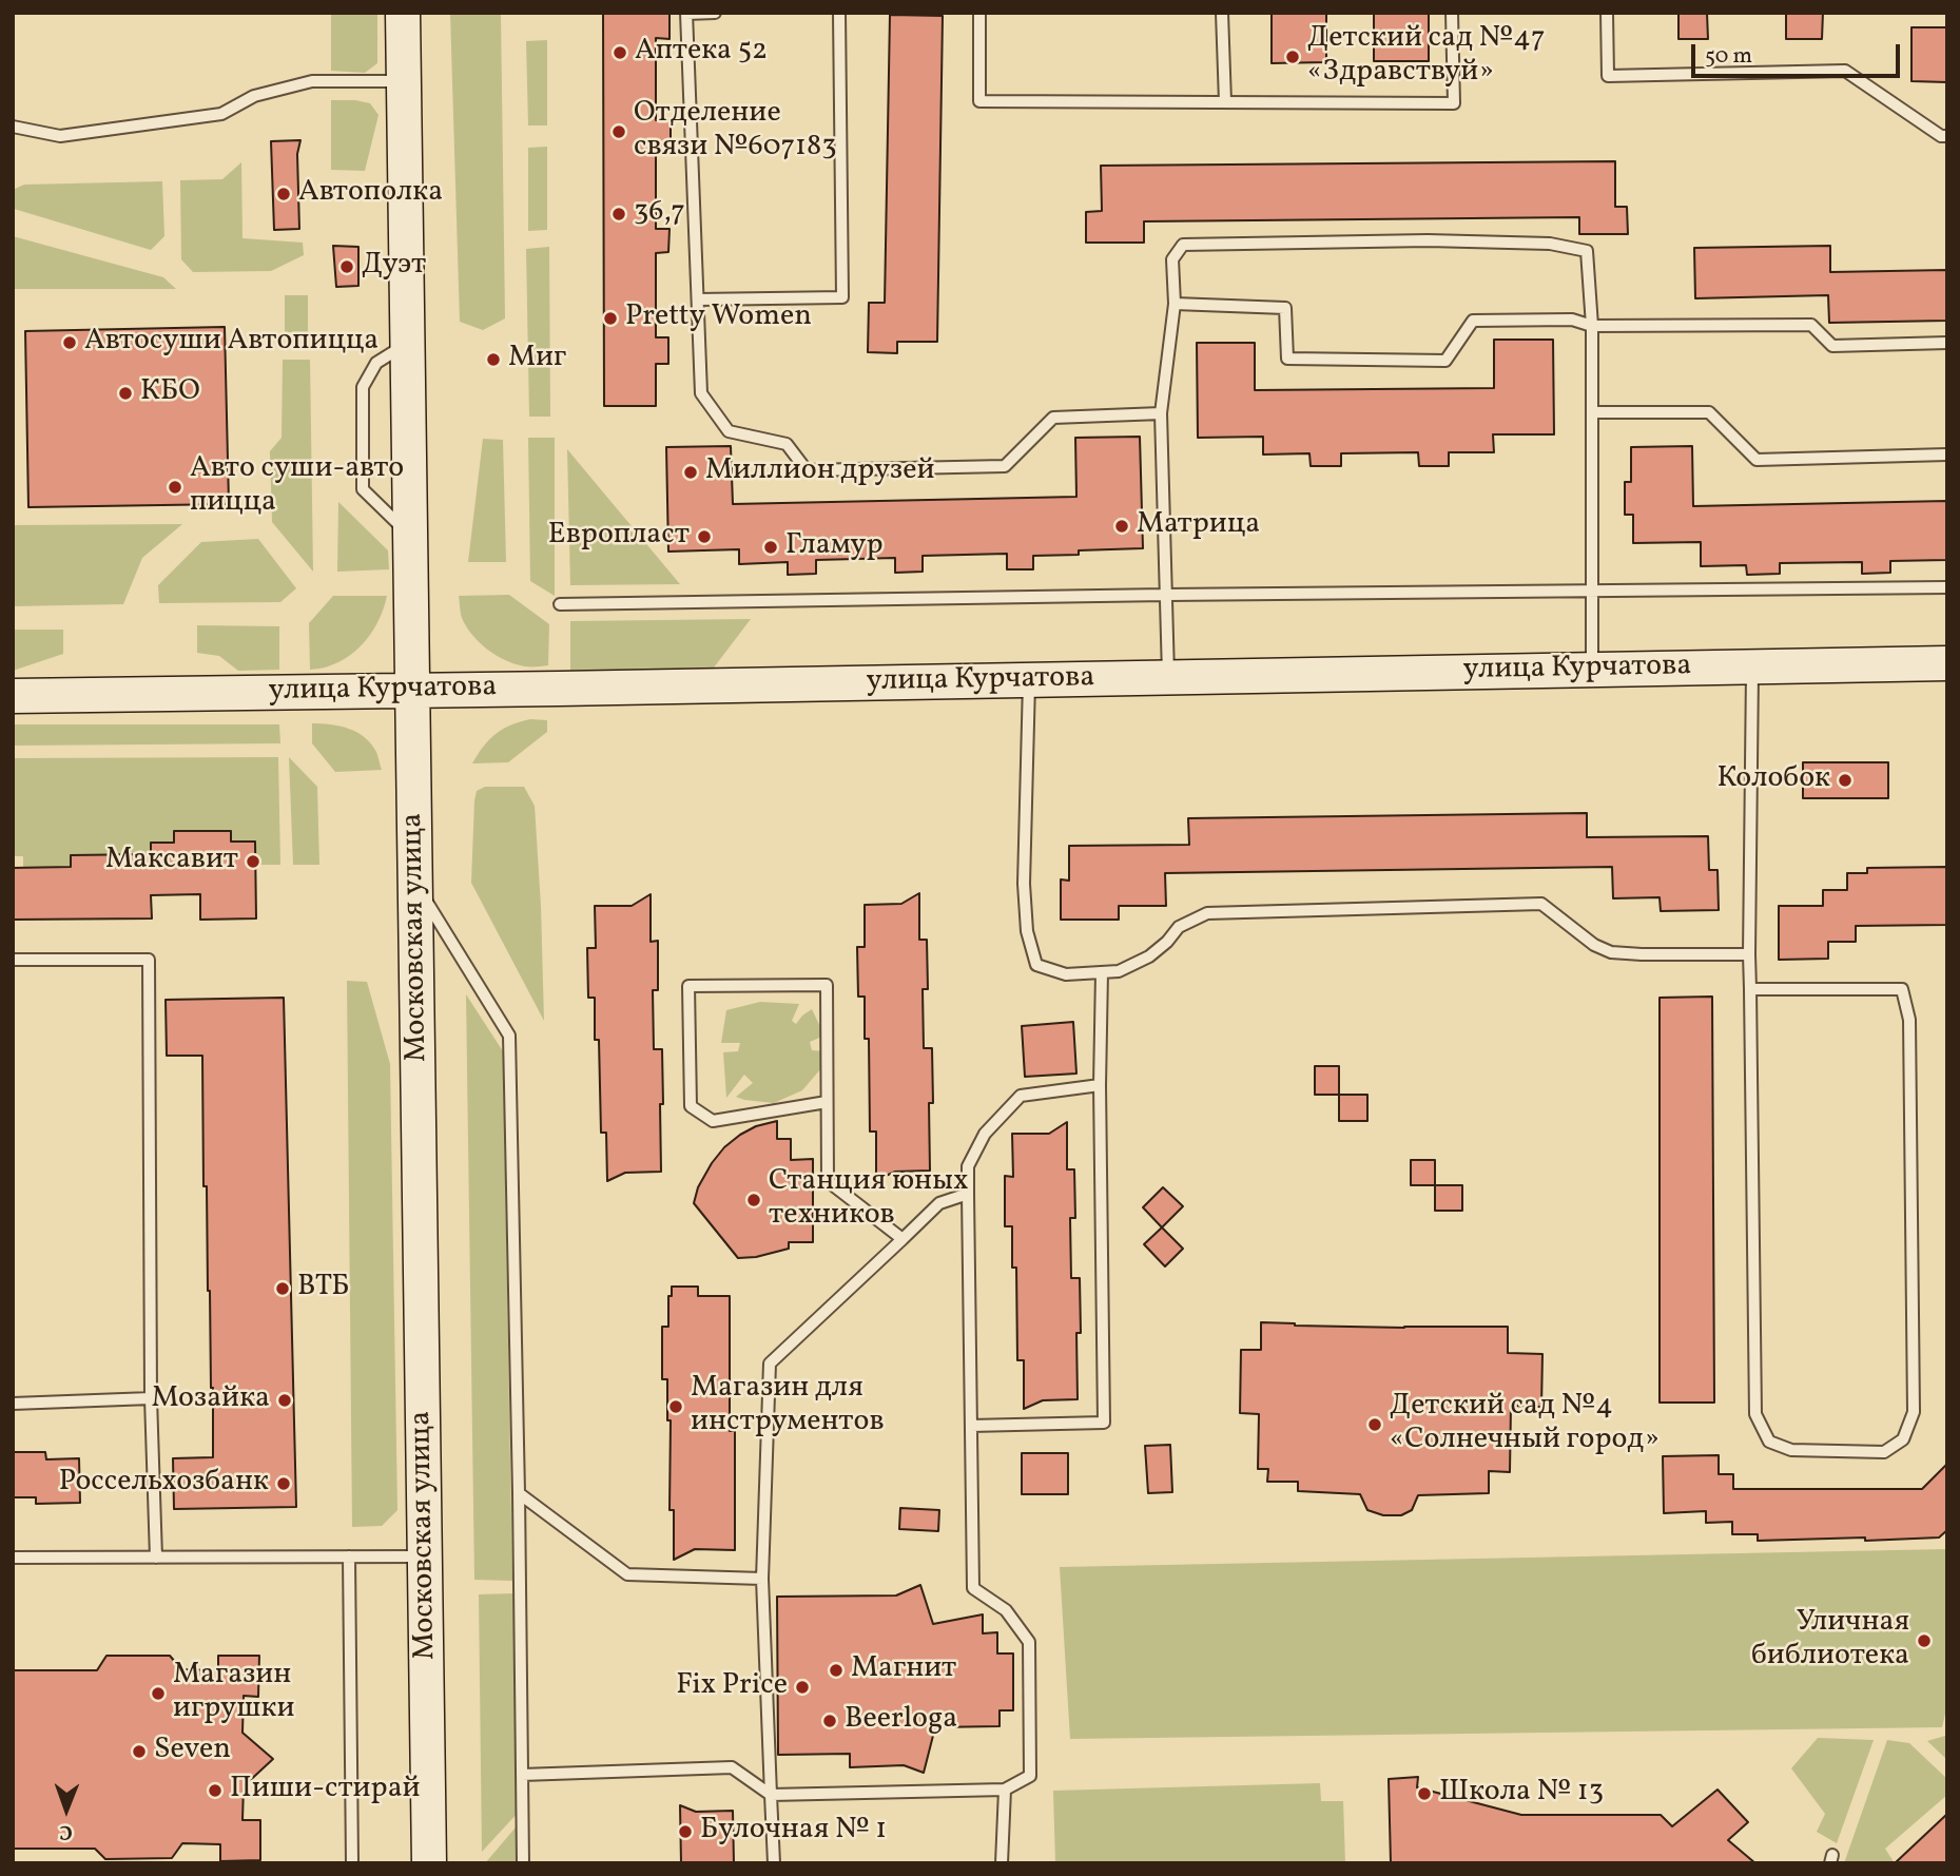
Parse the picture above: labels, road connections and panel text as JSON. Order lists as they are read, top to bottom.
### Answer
{
  "streets": {
    "street": ["улица Курчатова", "Московская улица"]
  },
  "crossings": [
    ["улица Курчатова", "Московская улица"]
  ],
  "places": [
    "Аптека 52",
    "Детский сад №47 «Здравствуй»",
    "Отделение связи №607183",
    "Автополка",
    "36,7",
    "Дуэт",
    "Pretty Women",
    "Автосуши Автопицца",
    "Миг",
    "КБО",
    "Миллион друзей",
    "Авто суши-авто пицца",
    "Матрица",
    "Европласт",
    "Гламур",
    "Колобок",
    "Максавит",
    "Станция юных техников",
    "ВТБ",
    "Мозайка",
    "Магазин для инструментов",
    "Детский сад №4 «Солнечный город»",
    "Россельхозбанк",
    "Уличная библиотека",
    "Магнит",
    "Fix Price",
    "Магазин игрушки",
    "Beerloga",
    "Seven",
    "Пиши-стирай",
    "Школа № 13",
    "Булочная № 1"
  ],
  "scale_bar": "50 m",
  "north": "bottom"
}
